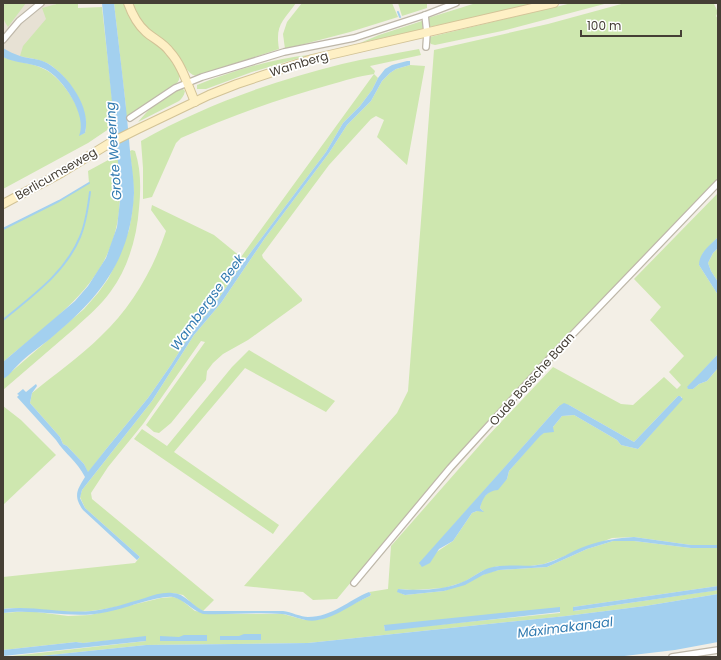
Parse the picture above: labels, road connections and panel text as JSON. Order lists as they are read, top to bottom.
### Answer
{
  "streets": {
    "main road": ["Wamberg", "Berlicumseweg"],
    "street": ["Oude Bossche Baan"]
  },
  "crossings": [
    ["Wamberg", "Berlicumseweg"]
  ],
  "water": ["Grote Wetering", "Wambergse Beek", "Máximakanaal"],
  "scale_bar": "100 m"
}
